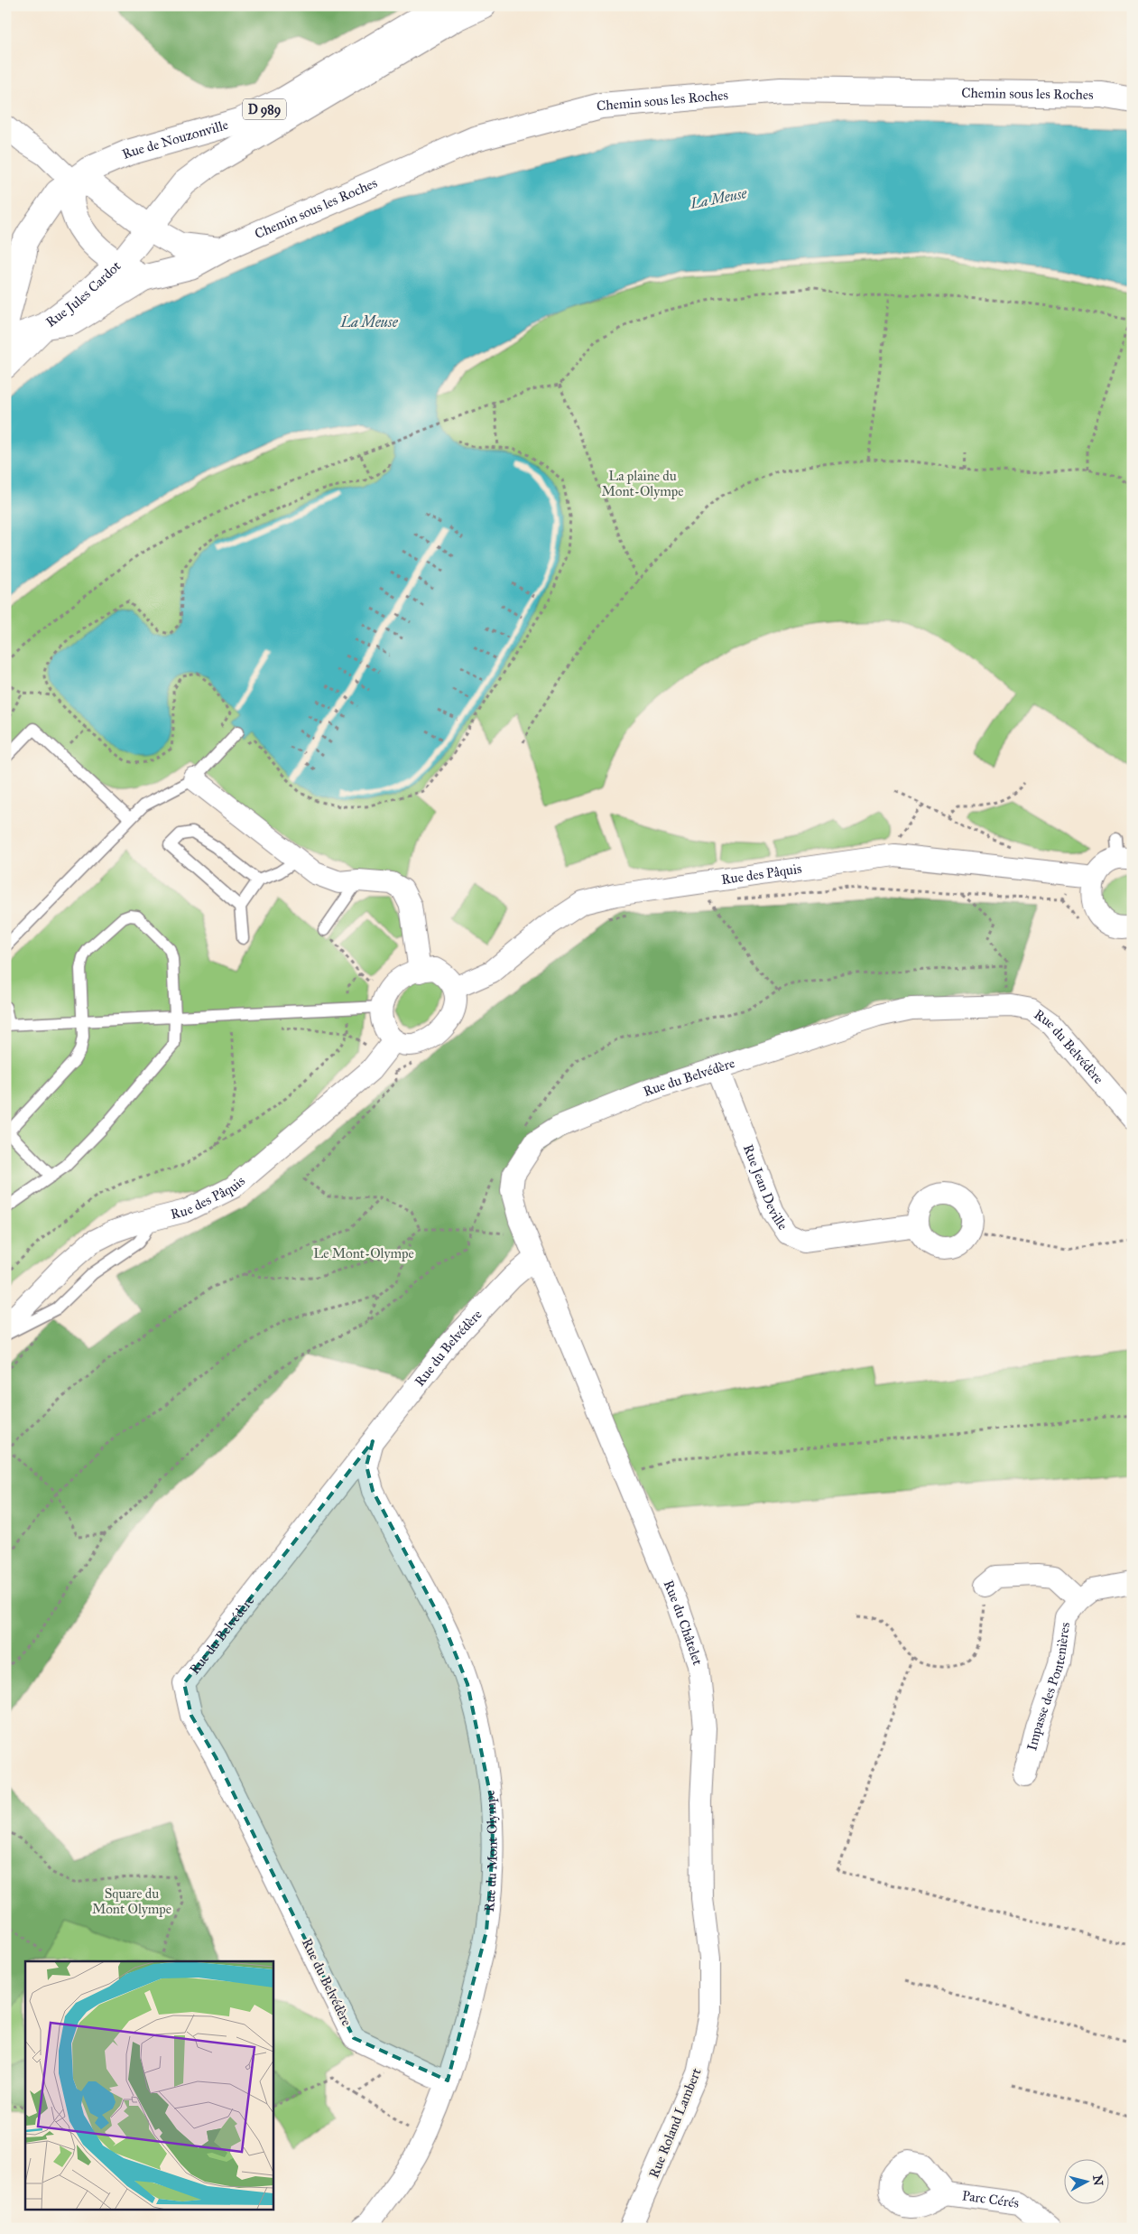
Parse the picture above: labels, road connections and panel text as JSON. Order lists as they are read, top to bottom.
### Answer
{
  "streets": {
    "street": [
      "Chemin sous les Roches",
      "D 989",
      "Rue de Nouzonville",
      "Rue Jules Cardot",
      "Rue des Pâquis",
      "Rue du Belvédère",
      "Rue Jean Deville",
      "Rue du Châtelet",
      "Impasse des Pontenières",
      "Rue du Mont Olympe",
      "Rue Roland Lambert",
      "Parc Cérés"
    ]
  },
  "crossings": [
    ["Chemin sous les Roches", "D 989"],
    ["Chemin sous les Roches", "Rue Jules Cardot"],
    ["D 989", "Rue de Nouzonville"],
    ["D 989", "Rue Jules Cardot"],
    ["Rue de Nouzonville", "Rue Jules Cardot"],
    ["Rue du Belvédère", "Rue Jean Deville"],
    ["Rue du Belvédère", "Rue du Châtelet"],
    ["Rue du Belvédère", "Rue du Mont Olympe"],
    ["Rue du Châtelet", "Rue Roland Lambert"]
  ],
  "water": ["La Meuse"],
  "parks": ["La plaine du Mont-Olympe", "Le Mont-Olympe", "Square du Mont Olympe"],
  "north": "right"
}
